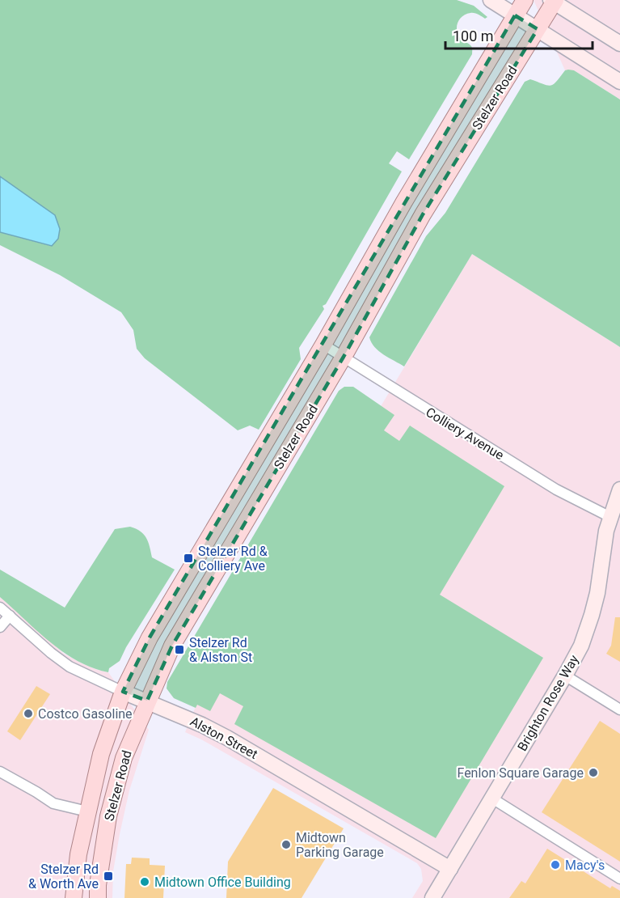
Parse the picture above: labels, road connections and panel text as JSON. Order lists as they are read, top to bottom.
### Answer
{
  "streets": {
    "main road": ["Stelzer Road"],
    "street": ["Colliery Avenue", "Brighton Rose Way", "Alston Street"]
  },
  "crossings": [
    ["Stelzer Road", "Colliery Avenue"],
    ["Stelzer Road", "Alston Street"],
    ["Colliery Avenue", "Brighton Rose Way"],
    ["Brighton Rose Way", "Alston Street"]
  ],
  "places": {
    "transit": ["Stelzer Rd & Colliery Ave", "Stelzer Rd & Alston St", "Stelzer Rd & Worth Ave"],
    "other": [
      "Costco Gasoline",
      "Fenlon Square Garage",
      "Midtown Parking Garage",
      "Macy's",
      "Midtown Office Building"
    ]
  },
  "scale_bar": "100 m"
}
